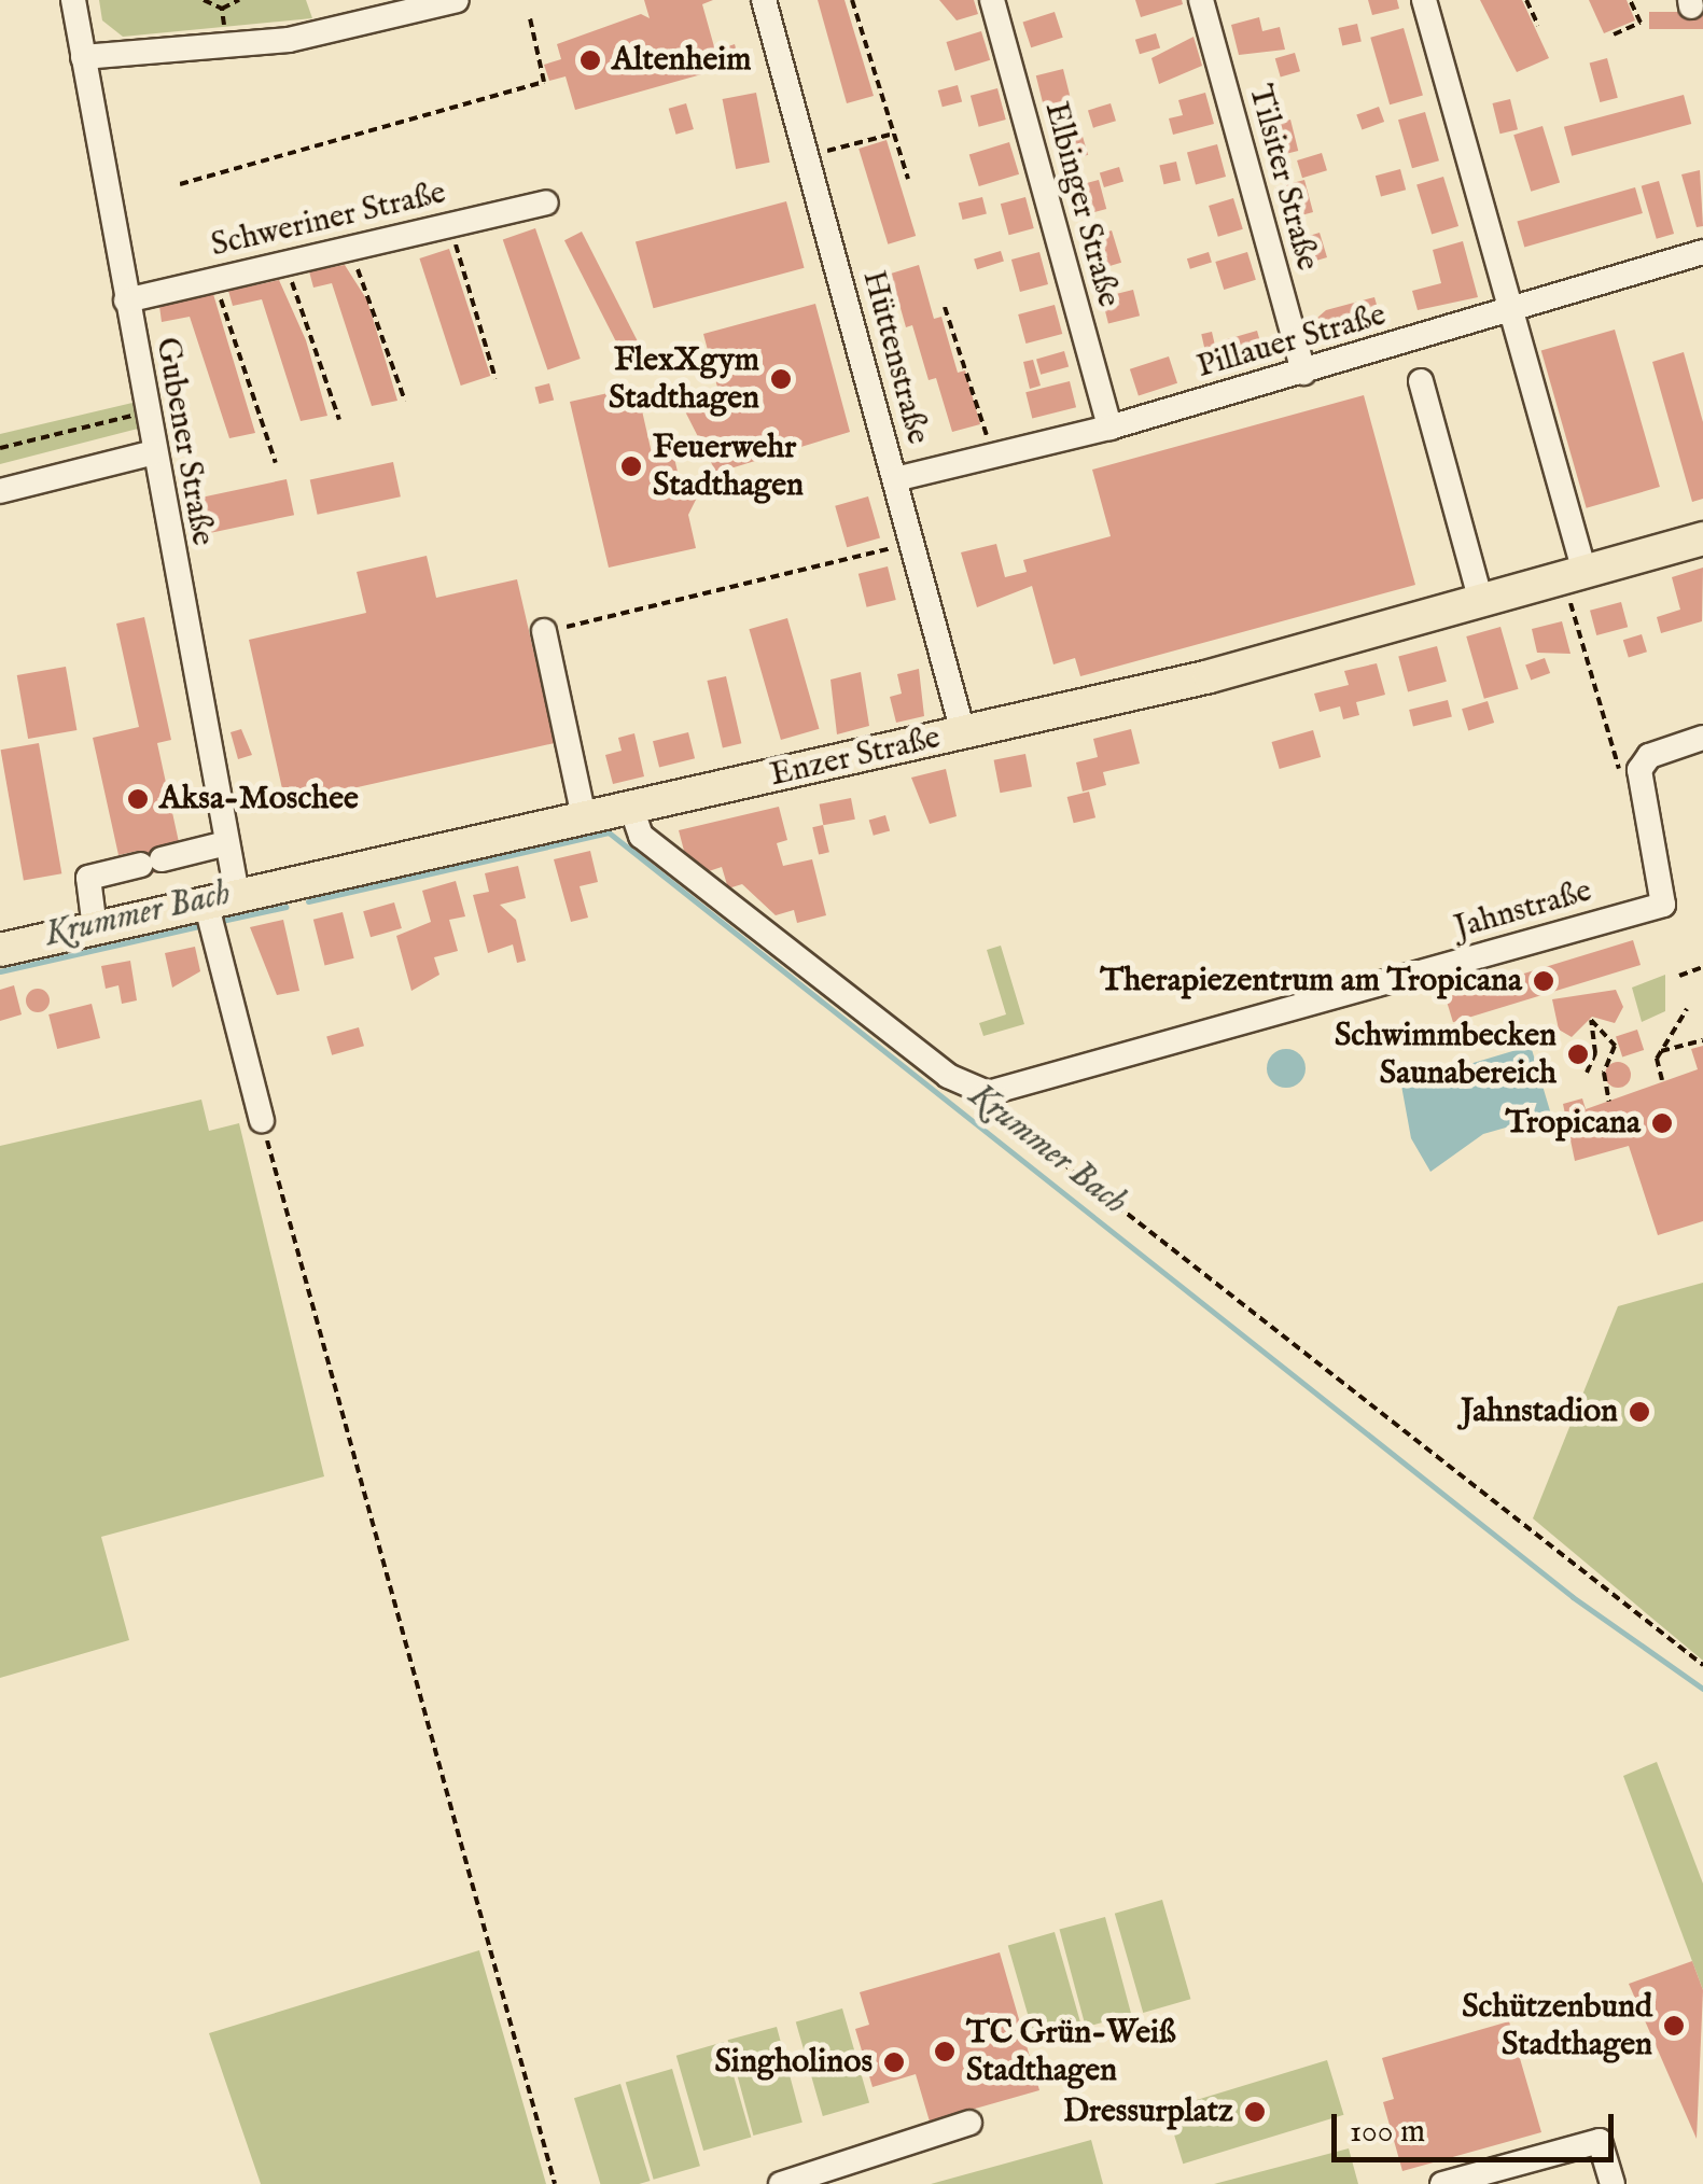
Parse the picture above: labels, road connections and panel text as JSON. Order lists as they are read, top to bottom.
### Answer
{
  "streets": {
    "main road": ["Enzer Straße"],
    "street": [
      "Tilsiter Straße",
      "Elbinger Straße",
      "Schweriner Straße",
      "Pillauer Straße",
      "Hüttenstraße",
      "Gubener Straße",
      "Jahnstraße"
    ]
  },
  "crossings": [
    ["Tilsiter Straße", "Pillauer Straße"],
    ["Elbinger Straße", "Pillauer Straße"],
    ["Schweriner Straße", "Gubener Straße"],
    ["Pillauer Straße", "Hüttenstraße"],
    ["Hüttenstraße", "Enzer Straße"],
    ["Gubener Straße", "Enzer Straße"]
  ],
  "water": ["Krummer Bach"],
  "places": [
    "Altenheim",
    "FlexXgym Stadthagen",
    "Feuerwehr Stadthagen",
    "Aksa-Moschee",
    "Therapiezentrum am Tropicana",
    "Schwimmbecken Saunabereich",
    "Tropicana",
    "Jahnstadion",
    "Schützenbund Stadthagen",
    "TC Grün-Weiß Stadthagen",
    "Singholinos",
    "Dressurplatz"
  ],
  "scale_bar": "100 m"
}
